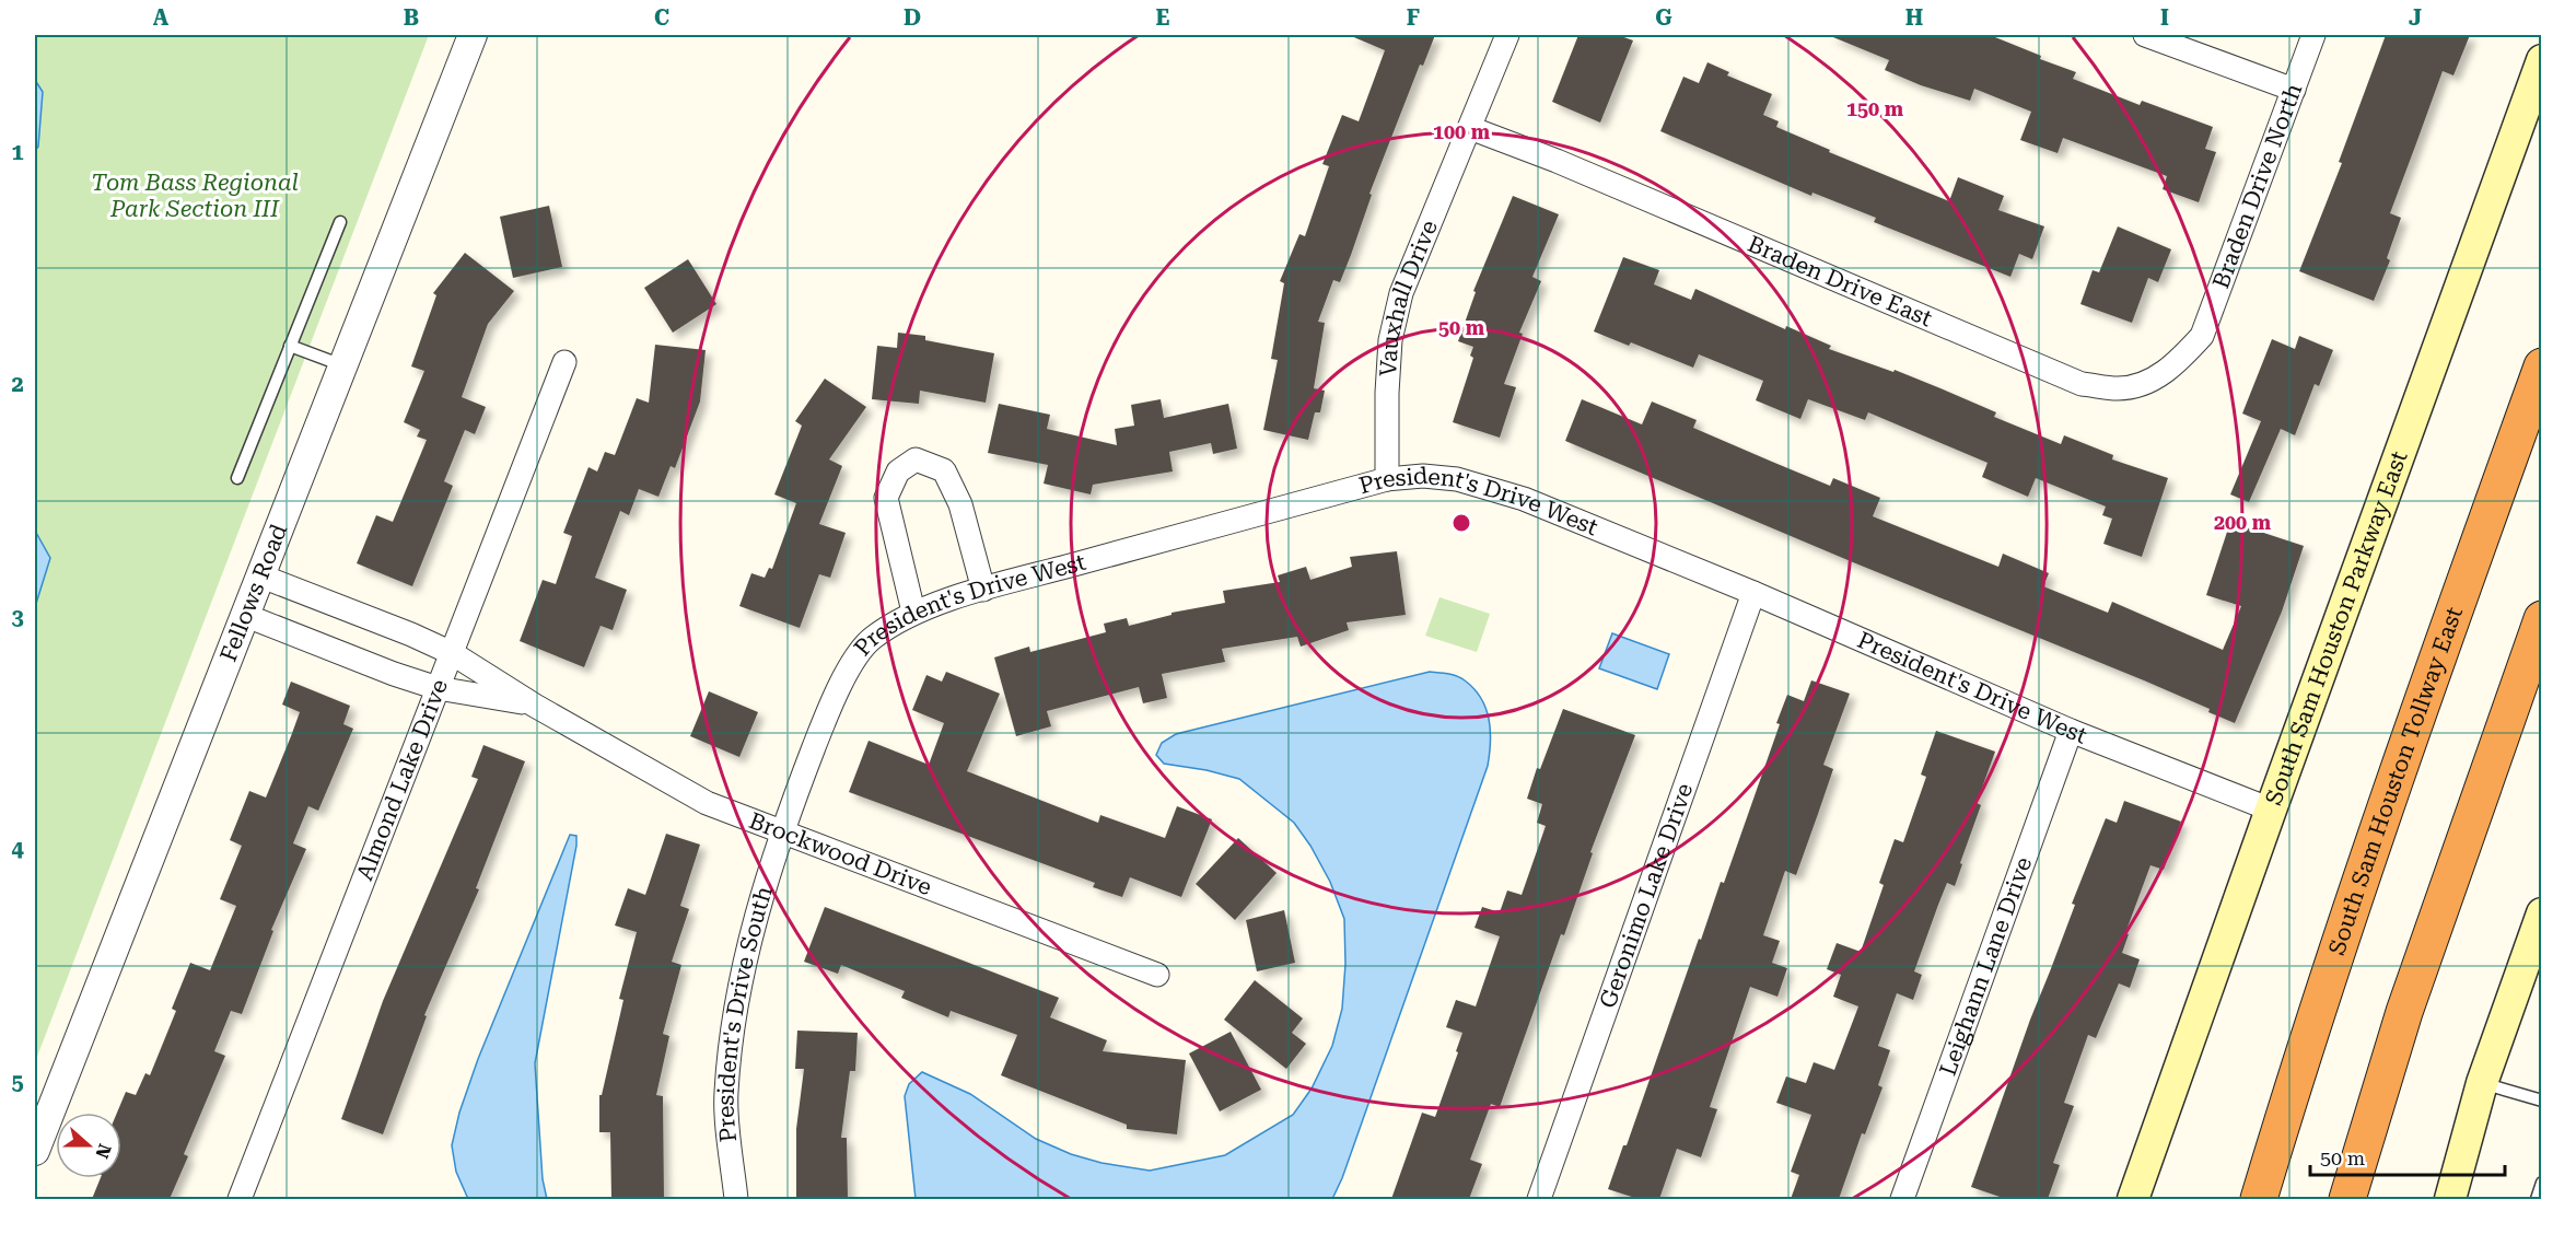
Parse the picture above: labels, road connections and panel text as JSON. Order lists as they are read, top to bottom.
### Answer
{
  "streets": {
    "highway": ["South Sam Houston Tollway East"],
    "main road": ["South Sam Houston Parkway East"],
    "street": [
      "Braden Drive North",
      "Braden Drive East",
      "Vauxhall Drive",
      "President's Drive West",
      "Fellows Road",
      "Almond Lake Drive",
      "Brockwood Drive",
      "Geronimo Lake Drive",
      "Leighann Lane Drive",
      "President's Drive South"
    ]
  },
  "crossings": [
    ["Braden Drive North", "Braden Drive East"],
    ["Braden Drive East", "Vauxhall Drive"],
    ["Vauxhall Drive", "President's Drive West"],
    ["President's Drive West", "South Sam Houston Parkway East"],
    ["President's Drive West", "Brockwood Drive"],
    ["President's Drive West", "Geronimo Lake Drive"],
    ["President's Drive West", "Leighann Lane Drive"],
    ["President's Drive West", "President's Drive South"],
    ["Fellows Road", "Brockwood Drive"],
    ["Almond Lake Drive", "Brockwood Drive"],
    ["Brockwood Drive", "President's Drive South"]
  ],
  "parks": ["Tom Bass Regional Park Section III"],
  "scale_bar": "50 m",
  "north": "right",
  "grid": {
    "columns": [
      "A",
      "B",
      "C",
      "D",
      "E",
      "F",
      "G",
      "H",
      "I",
      "J"
    ],
    "rows": [
      "1",
      "2",
      "3",
      "4",
      "5"
    ]
  },
  "rings": [
    "150 m",
    "100 m",
    "50 m",
    "200 m"
  ]
}
